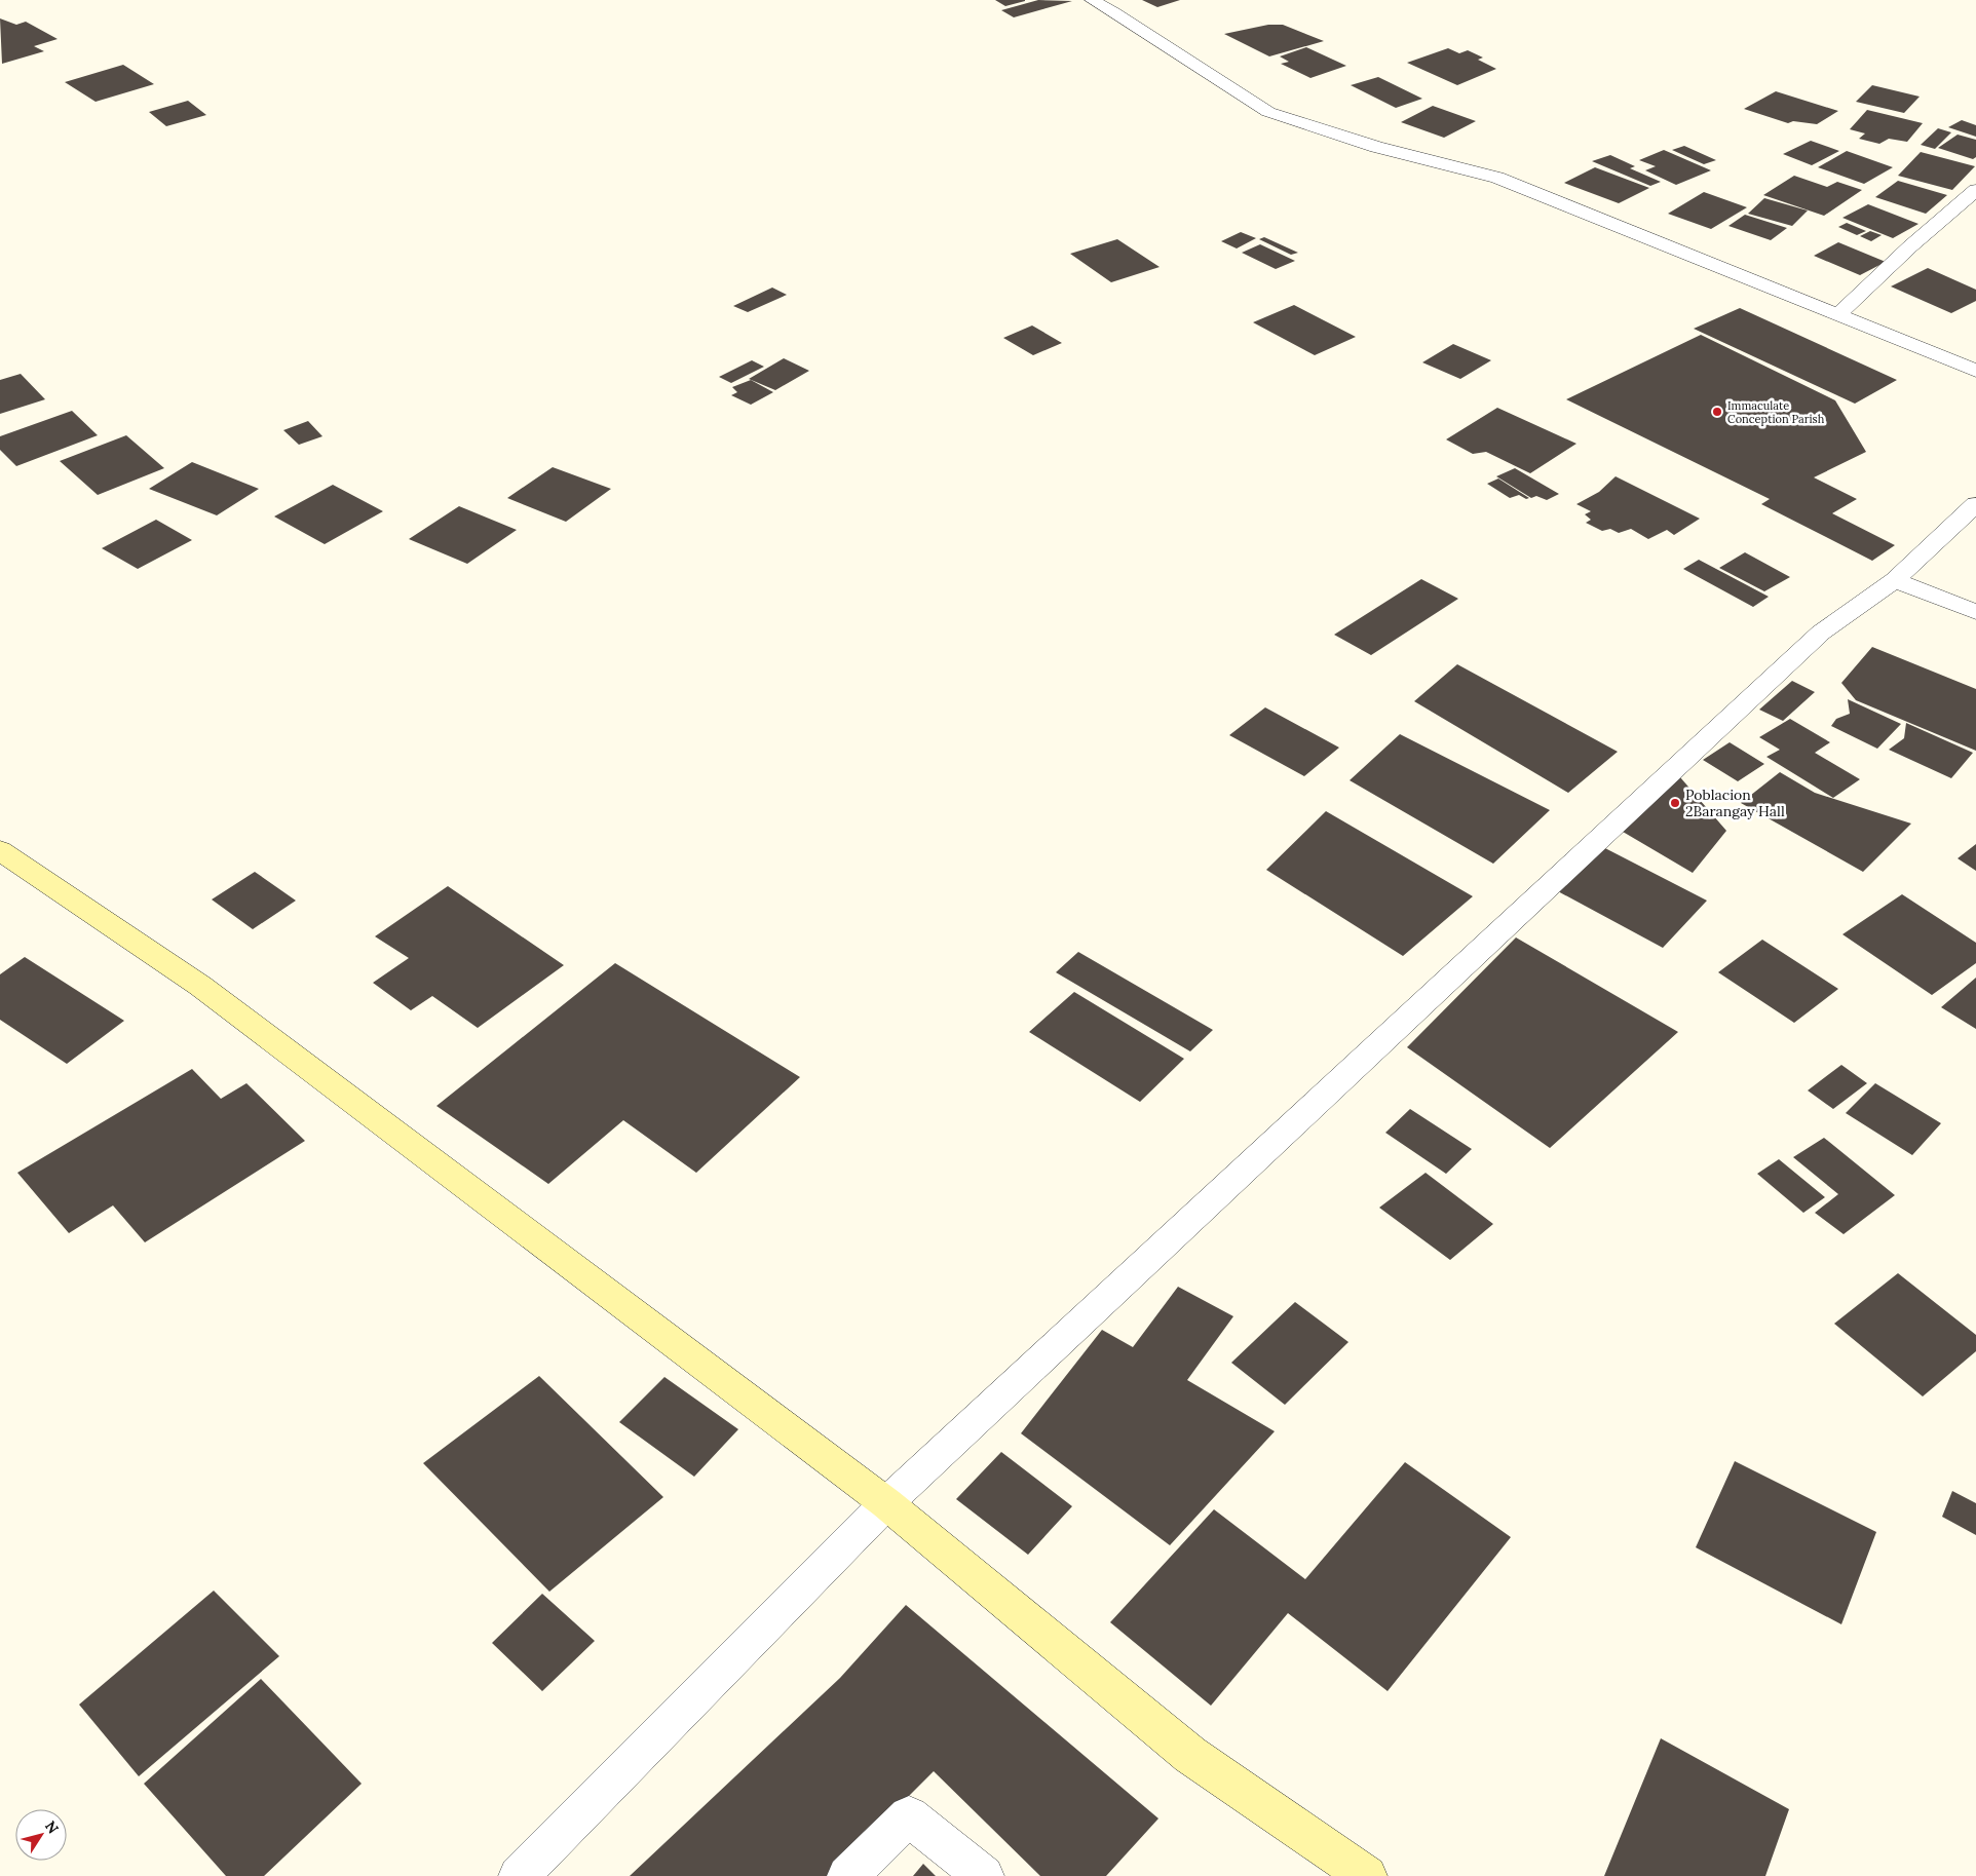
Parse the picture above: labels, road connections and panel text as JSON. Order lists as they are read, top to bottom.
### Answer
{
  "places": ["Immaculate Conception Parish", "Poblacion 2Barangay Hall"],
  "north": "top right"
}
